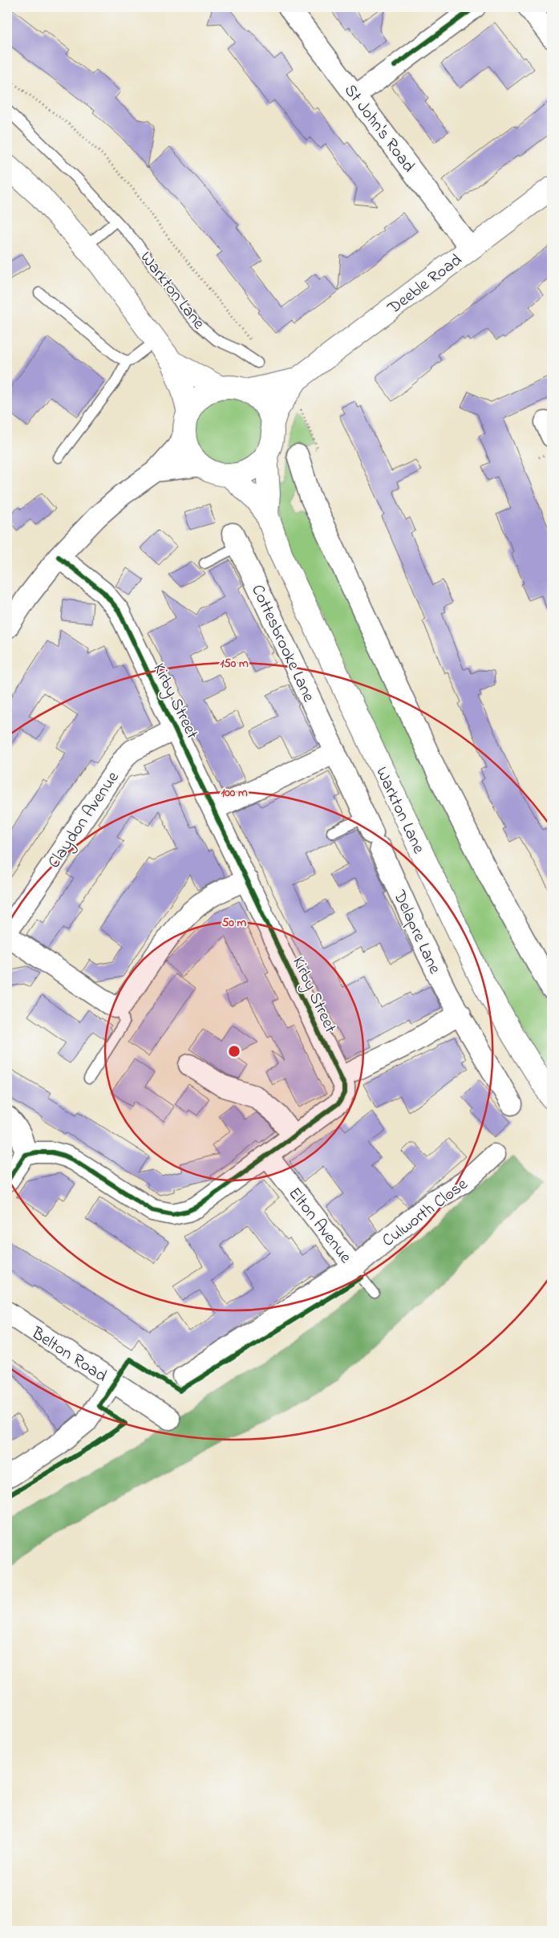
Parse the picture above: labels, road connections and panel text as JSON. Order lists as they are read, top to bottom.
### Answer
{
  "streets": {
    "street": [
      "St John's Road",
      "Deeble Road",
      "Warkton Lane",
      "Cottesbrooke Lane",
      "Kirby Street",
      "Claydon Avenue",
      "Delapre Lane",
      "Culworth Close",
      "Elton Avenue",
      "Belton Road"
    ]
  },
  "crossings": [
    ["St John's Road", "Deeble Road"],
    ["Deeble Road", "Warkton Lane"],
    ["Cottesbrooke Lane", "Delapre Lane"],
    ["Kirby Street", "Claydon Avenue"],
    ["Kirby Street", "Elton Avenue"],
    ["Culworth Close", "Elton Avenue"]
  ],
  "rings": ["150 m", "100 m", "50 m"]
}
